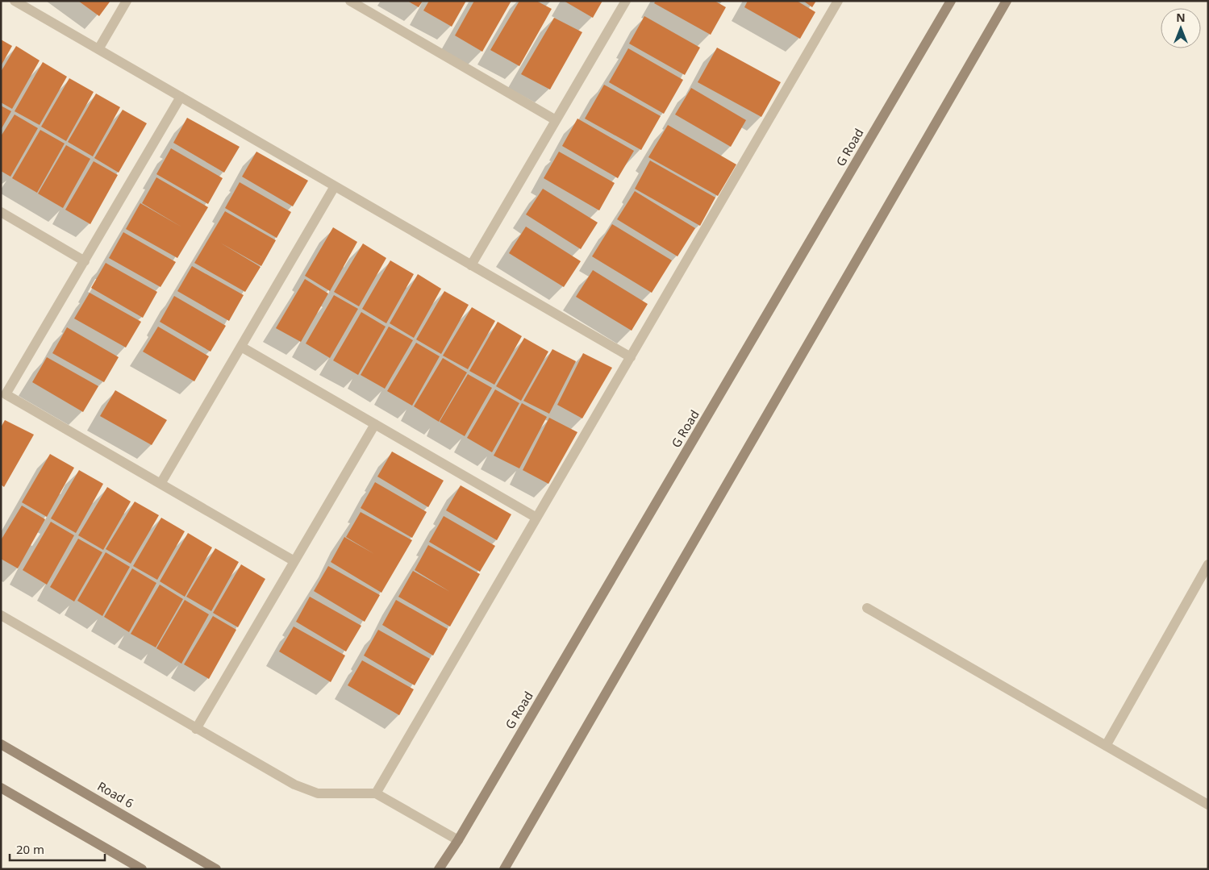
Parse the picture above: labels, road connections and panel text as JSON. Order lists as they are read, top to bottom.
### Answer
{
  "streets": {
    "street": ["G Road", "Road 6"]
  },
  "scale_bar": "20 m",
  "north": "top"
}
